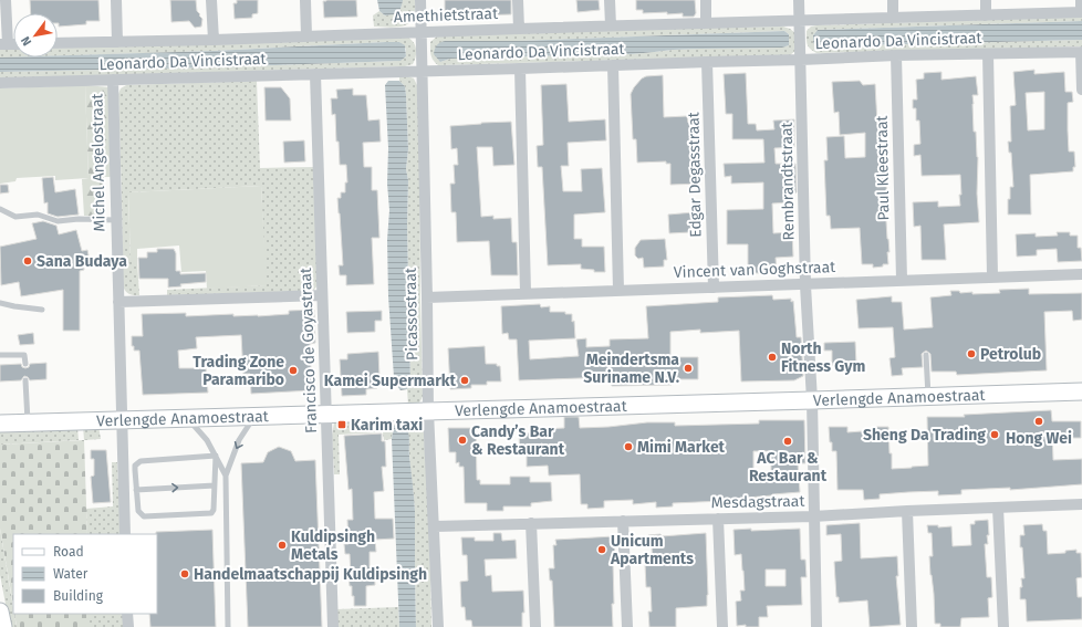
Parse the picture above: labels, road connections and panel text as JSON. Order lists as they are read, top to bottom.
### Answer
{
  "streets": {
    "street": [
      "Amethietstraat",
      "Leonardo Da Vincistraat",
      "Michel Angelostraat",
      "Paul Kleestraat",
      "Edgar Degasstraat",
      "Rembrandtstraat",
      "Vincent van Goghstraat",
      "Picassostraat",
      "Francisco de Goyastraat",
      "Verlengde Anamoestraat",
      "Mesdagstraat"
    ]
  },
  "crossings": [
    ["Amethietstraat", "Rembrandtstraat"],
    ["Amethietstraat", "Picassostraat"],
    ["Leonardo Da Vincistraat", "Michel Angelostraat"],
    ["Leonardo Da Vincistraat", "Paul Kleestraat"],
    ["Leonardo Da Vincistraat", "Edgar Degasstraat"],
    ["Leonardo Da Vincistraat", "Rembrandtstraat"],
    ["Leonardo Da Vincistraat", "Picassostraat"],
    ["Leonardo Da Vincistraat", "Francisco de Goyastraat"],
    ["Michel Angelostraat", "Verlengde Anamoestraat"],
    ["Paul Kleestraat", "Vincent van Goghstraat"],
    ["Edgar Degasstraat", "Vincent van Goghstraat"],
    ["Rembrandtstraat", "Vincent van Goghstraat"],
    ["Rembrandtstraat", "Verlengde Anamoestraat"],
    ["Rembrandtstraat", "Mesdagstraat"],
    ["Vincent van Goghstraat", "Picassostraat"],
    ["Picassostraat", "Verlengde Anamoestraat"],
    ["Picassostraat", "Mesdagstraat"],
    ["Francisco de Goyastraat", "Verlengde Anamoestraat"]
  ],
  "places": {
    "other": [
      "Sana Budaya",
      "Petrolub",
      "North Fitness Gym",
      "Meindertsma Suriname N.V.",
      "Trading Zone Paramaribo",
      "Kamei Supermarkt",
      "Hong Wei",
      "Sheng Da Trading",
      "Candy’s Bar & Restaurant",
      "AC Bar & Restaurant",
      "Mimi Market",
      "Kuldipsingh Metals",
      "Unicum Apartments",
      "Handelmaatschappij Kuldipsingh"
    ],
    "transit": ["Karim taxi"]
  },
  "legend": ["Road", "Water", "Building"],
  "north": "bottom left"
}
